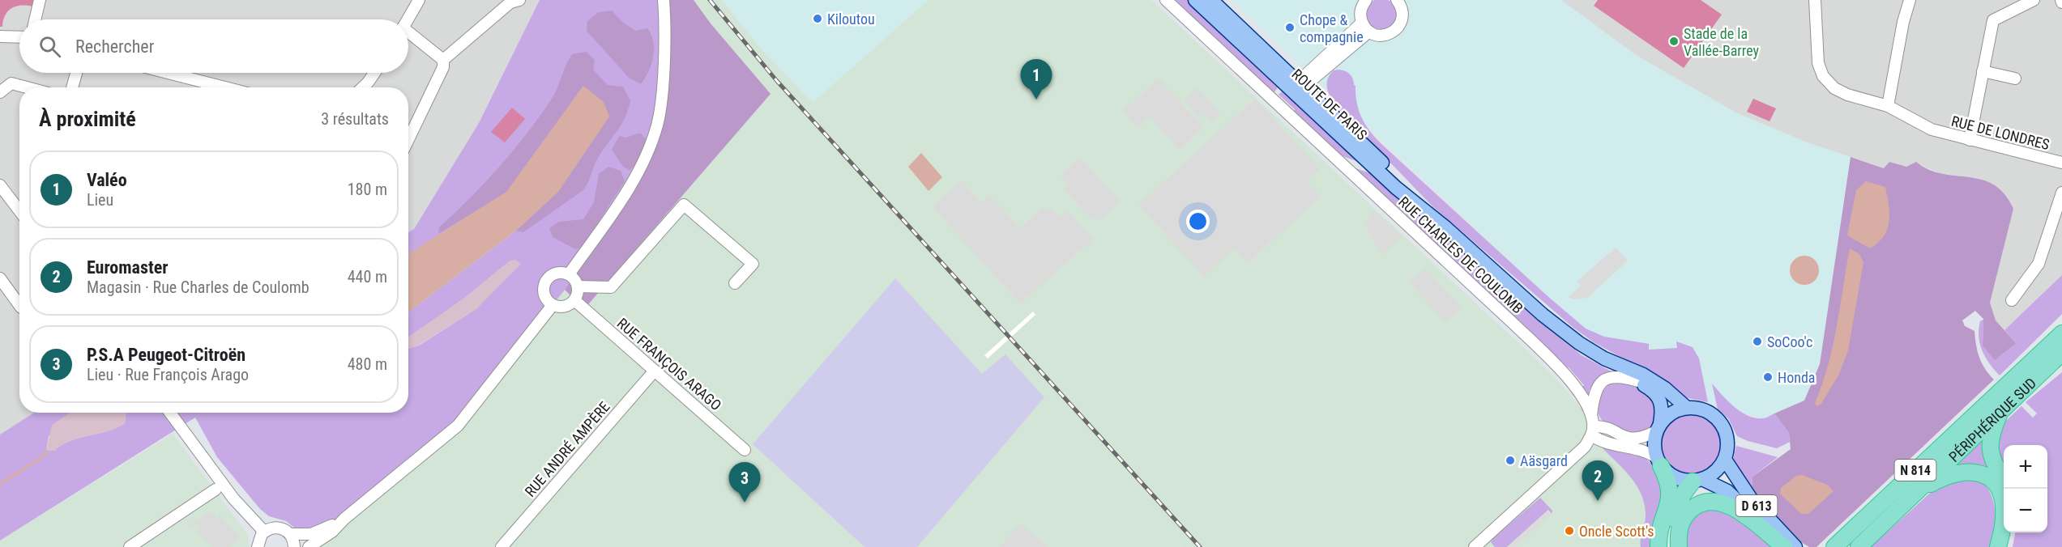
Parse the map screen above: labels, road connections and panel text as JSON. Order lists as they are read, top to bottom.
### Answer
{
  "streets": {
    "highway": ["PÉRIPHÉRIQUE SUD", "N 814"],
    "main road": ["ROUTE DE PARIS", "D 613"],
    "street": [
      "RUE DE LONDRES",
      "RUE CHARLES DE COULOMB",
      "RUE FRANÇOIS ARAGO",
      "RUE ANDRÉ AMPÈRE"
    ]
  },
  "crossings": [
    ["ROUTE DE PARIS", "RUE CHARLES DE COULOMB"],
    ["ROUTE DE PARIS", "D 613"],
    ["RUE FRANÇOIS ARAGO", "RUE ANDRÉ AMPÈRE"],
    ["PÉRIPHÉRIQUE SUD", "N 814"]
  ],
  "places": [
    "Kiloutou",
    "Chope & compagnie",
    "Stade de la Vallée-Barrey",
    "SoCoo'c",
    "Honda",
    "Aäsgard",
    "Oncle Scott's"
  ],
  "page": {
    "search": "Rechercher",
    "pins": ["1", "2", "3"],
    "heading": ["À proximité", "3 résultats"],
    "list": [
      {
        "mark": "1",
        "name": "Valéo",
        "note": "Lieu",
        "value": "180 m"
      },
      {
        "mark": "2",
        "name": "Euromaster",
        "note": "Magasin · Rue Charles de Coulomb",
        "value": "440 m"
      },
      {
        "mark": "3",
        "name": "P.S.A Peugeot-Citroën",
        "note": "Lieu · Rue François Arago",
        "value": "480 m"
      }
    ],
    "map_buttons": ["+", "−"]
  }
}
